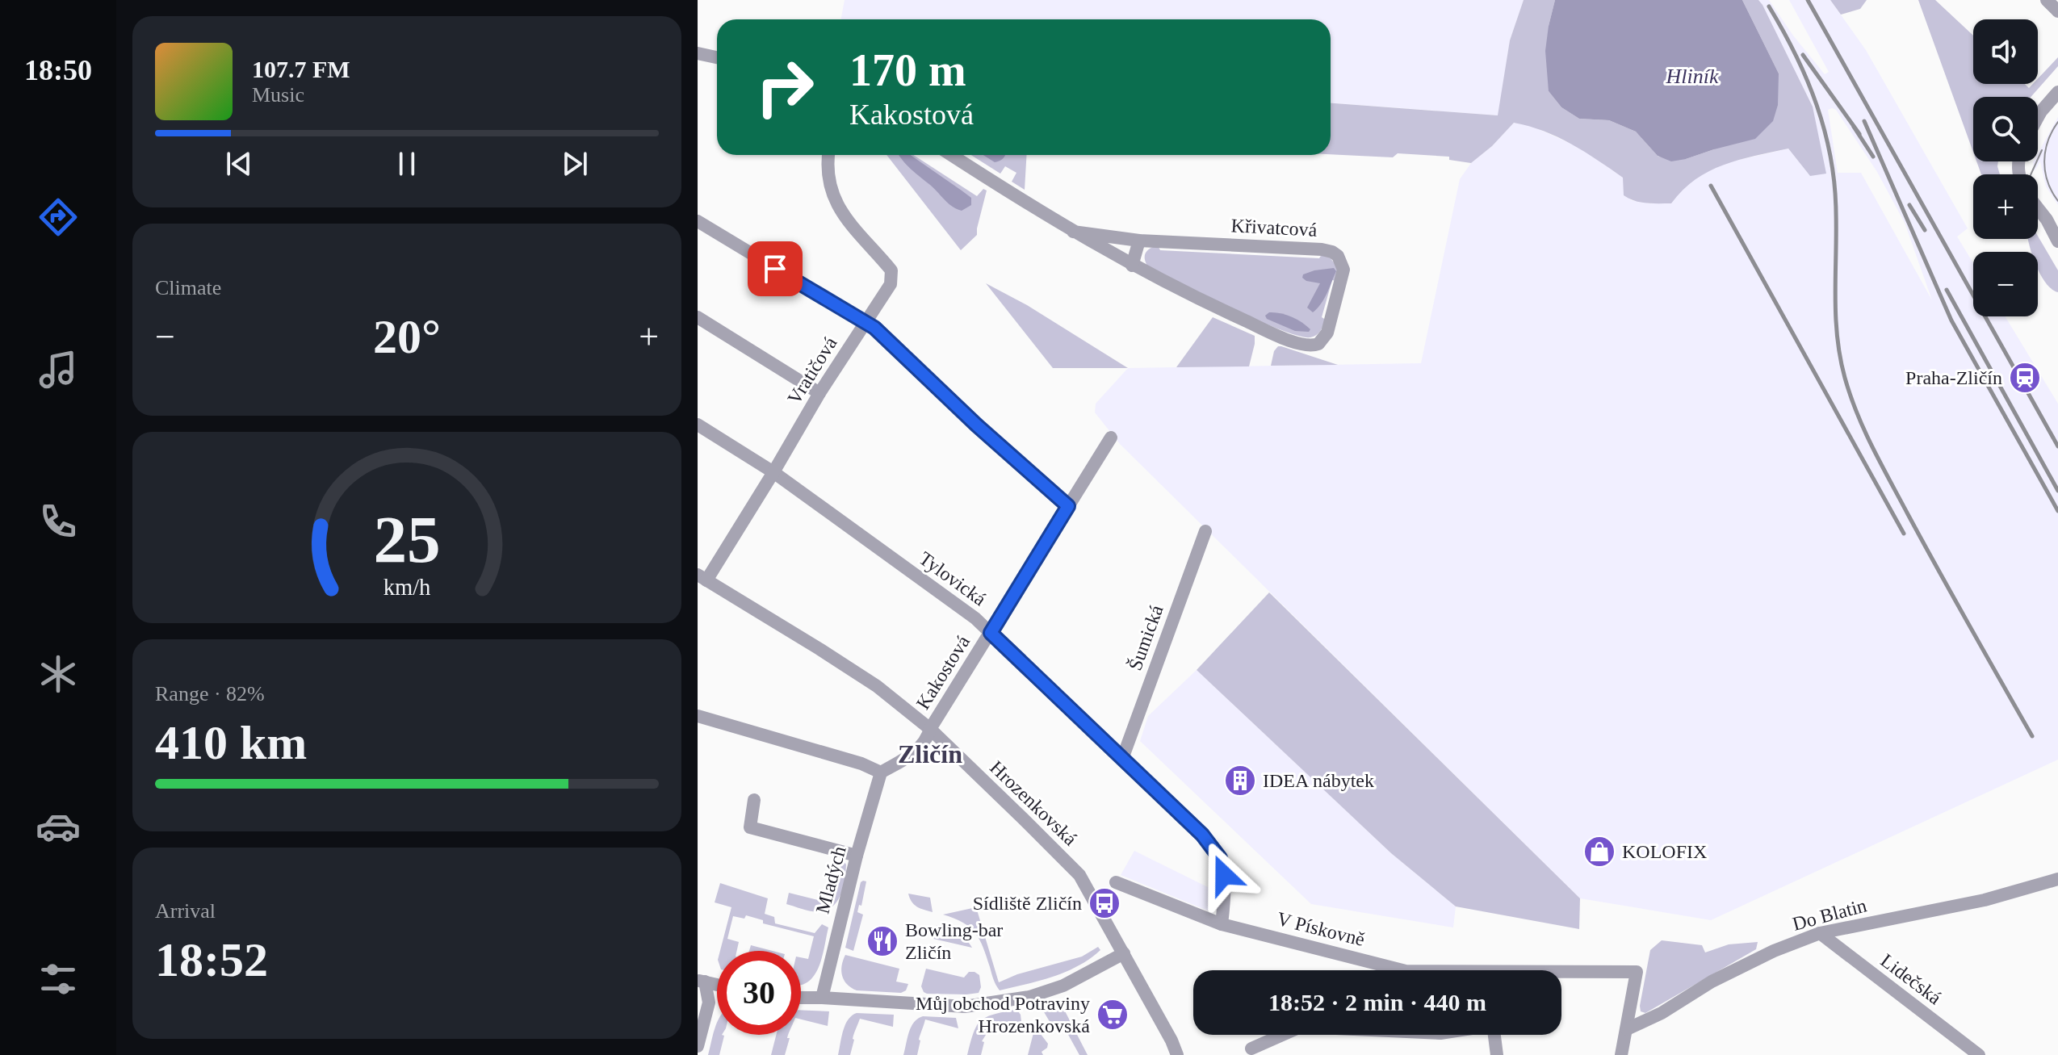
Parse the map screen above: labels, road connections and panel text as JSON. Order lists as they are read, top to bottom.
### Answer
{
  "streets": {
    "street": [
      "Křivatcová",
      "Vratičová",
      "Tylovická",
      "Šumická",
      "Kakostová",
      "Hrozenkovská",
      "Mladých",
      "Do Blatin",
      "V Pískovně",
      "Lidečská"
    ]
  },
  "crossings": [
    ["Vratičová", "Tylovická"],
    ["Vratičová", "Hrozenkovská"],
    ["Tylovická", "Šumická"],
    ["Tylovická", "Kakostová"],
    ["Tylovická", "V Pískovně"],
    ["Kakostová", "Hrozenkovská"],
    ["Do Blatin", "V Pískovně"],
    ["Do Blatin", "Lidečská"]
  ],
  "districts": ["Zličín"],
  "water": ["Hliník"],
  "places": {
    "station": ["Praha-Zličín"],
    "building": ["IDEA nábytek"],
    "shop": ["KOLOFIX"],
    "bus stop": ["Sídliště Zličín"],
    "restaurant": ["Bowling-bar Zličín"],
    "supermarket": ["Můj obchod Potraviny Hrozenkovská"]
  },
  "page": {
    "tabs": "18:50",
    "map_buttons": ["+", "−"],
    "turn": ["170 m", "Kakostová"],
    "song": ["107.7 FM", "Music"],
    "tile": [
      "Climate",
      ["Range · 82%", "410 km"],
      ["Arrival", "18:52"]
    ],
    "heat": ["−", "20°", "+"],
    "limit": "30",
    "trip": "18:52 · 2 min · 440 m",
    "gauge": ["25", "km/h"]
  }
}
